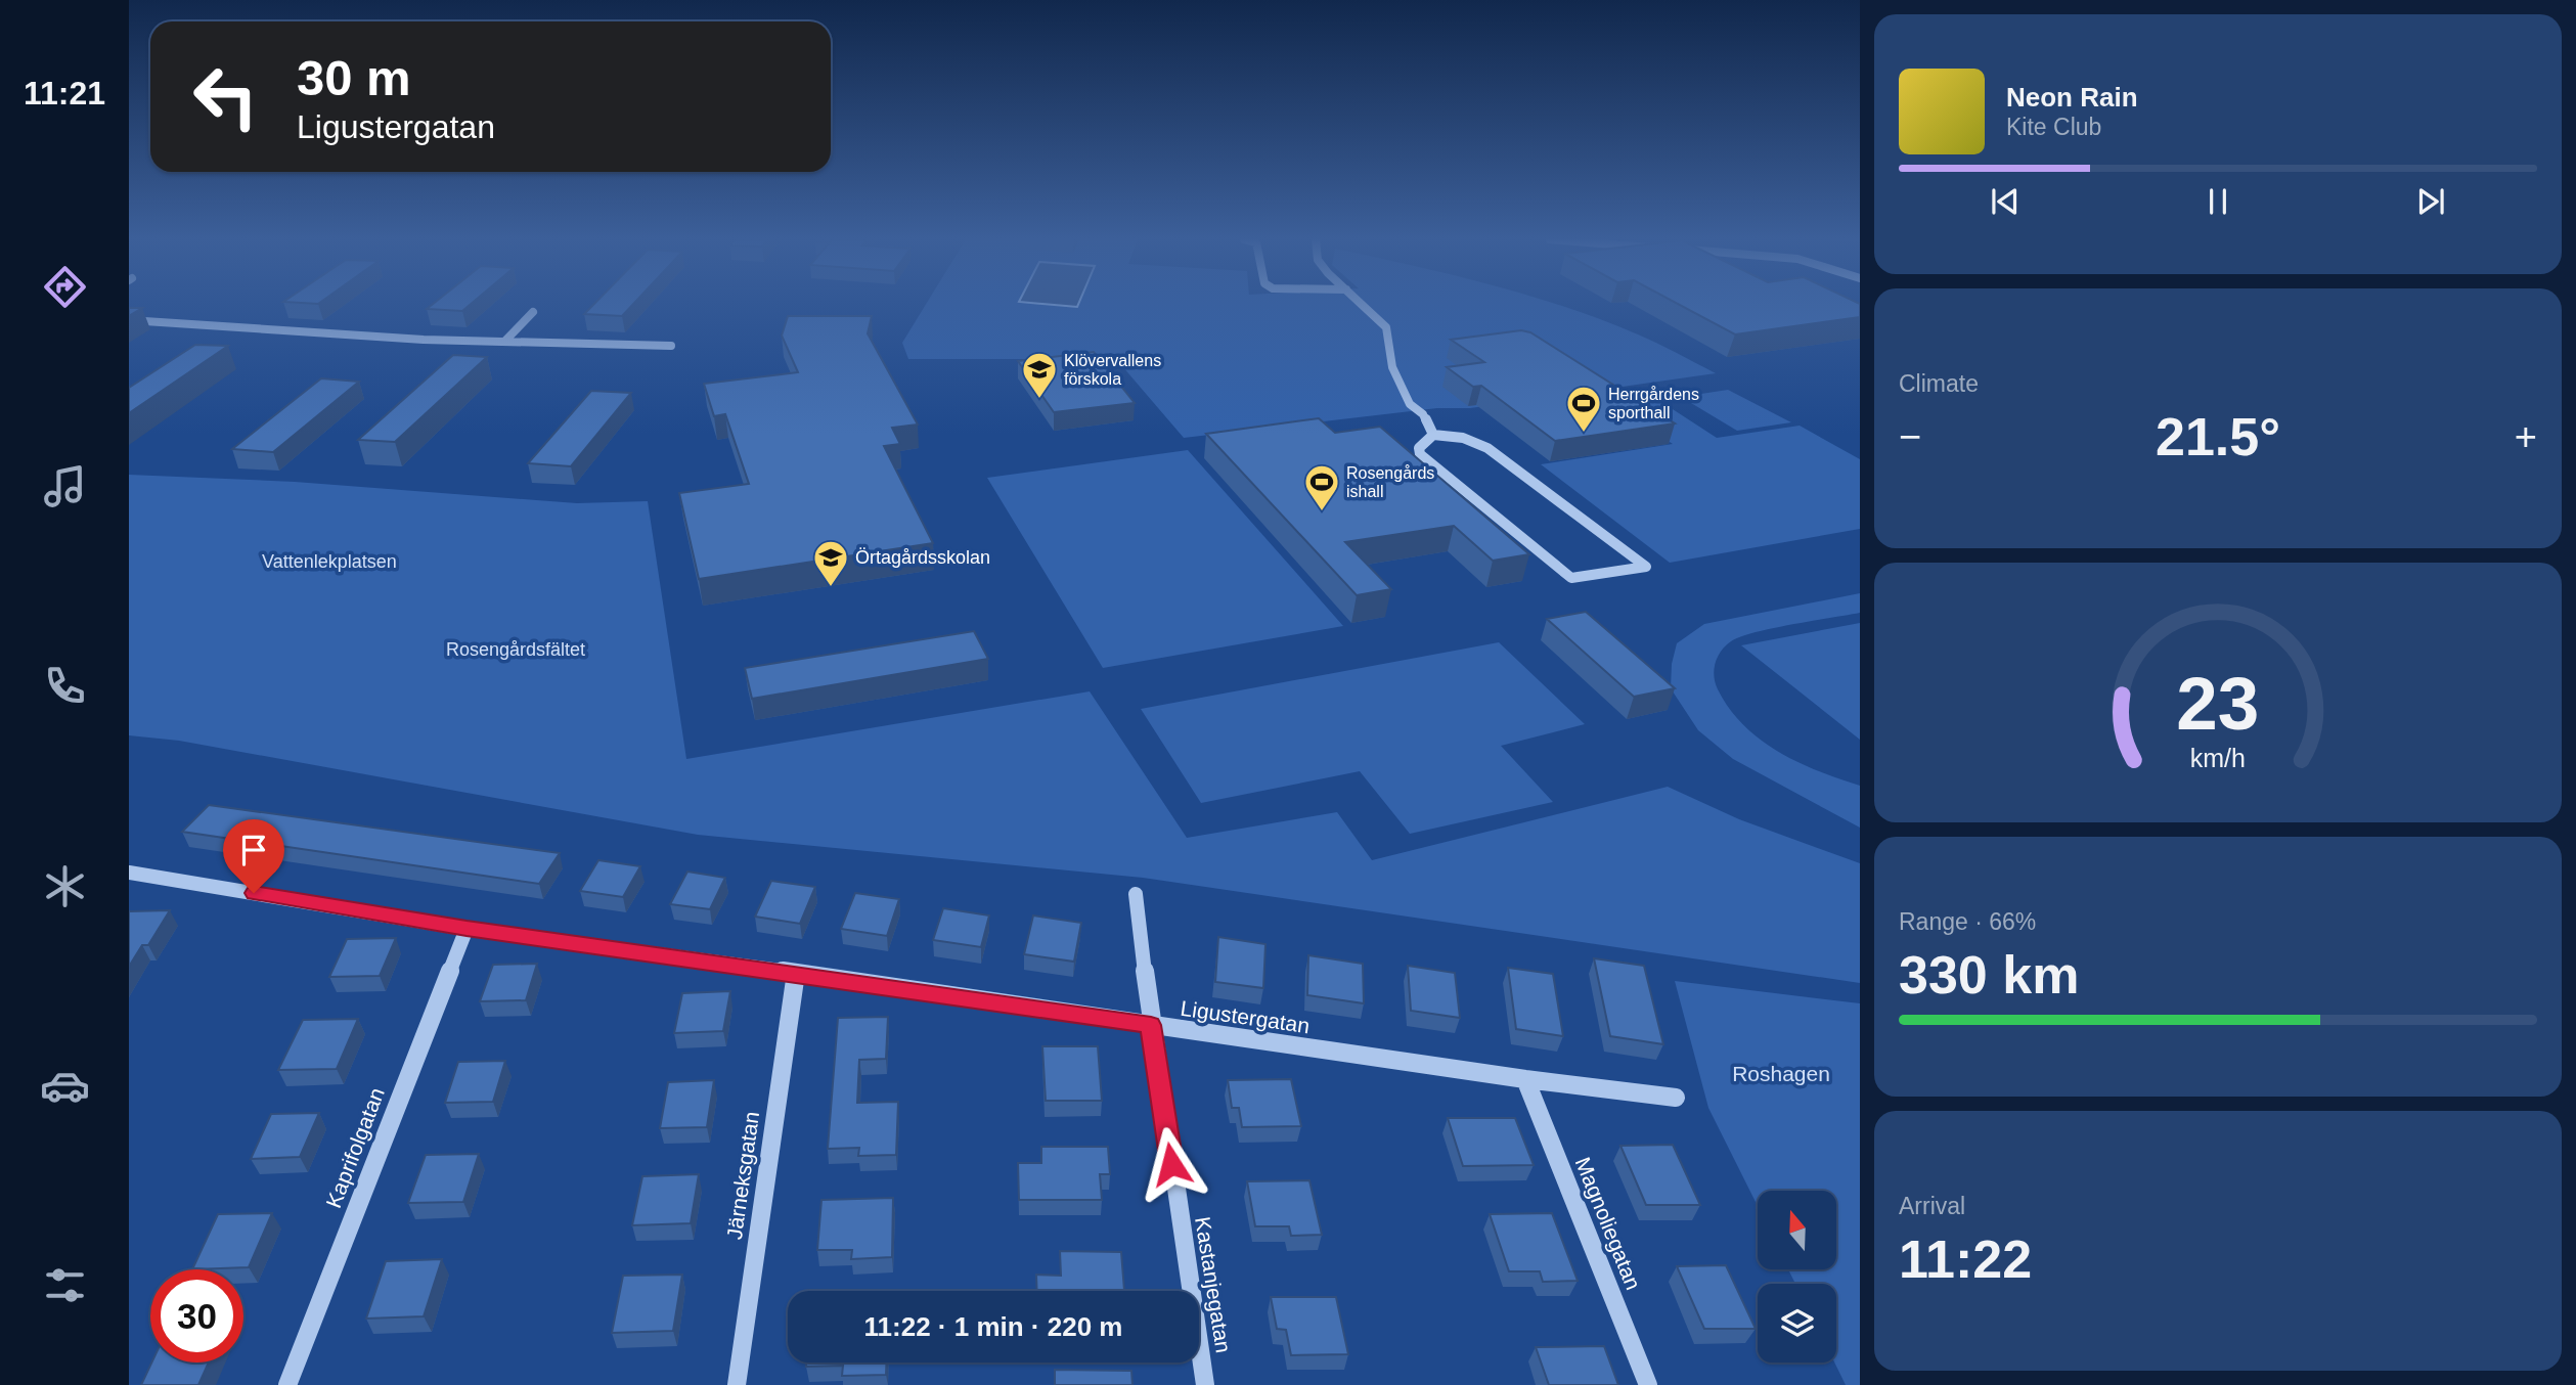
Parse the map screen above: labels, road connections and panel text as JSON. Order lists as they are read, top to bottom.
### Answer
{
  "streets": {
    "street": [
      "Ligustergatan",
      "Kaprifolgatan",
      "Järneksgatan",
      "Magnoliegatan",
      "Kastanjegatan"
    ]
  },
  "crossings": [
    ["Ligustergatan", "Kaprifolgatan"],
    ["Ligustergatan", "Järneksgatan"],
    ["Ligustergatan", "Magnoliegatan"],
    ["Ligustergatan", "Kastanjegatan"]
  ],
  "parks": ["Vattenlekplatsen", "Rosengårdsfältet", "Roshagen"],
  "places": {
    "school or university": ["Klövervallens förskola", "Örtagårdsskolan"],
    "sports": ["Herrgårdens sporthall", "Rosengårds ishall"]
  },
  "north": "top",
  "page": {
    "tabs": "11:21",
    "turn": ["30 m", "Ligustergatan"],
    "song": ["Neon Rain", "Kite Club"],
    "tile": [
      "Climate",
      ["Range · 66%", "330 km"],
      ["Arrival", "11:22"]
    ],
    "heat": ["−", "21.5°", "+"],
    "limit": "30",
    "trip": "11:22 · 1 min · 220 m",
    "gauge": ["23", "km/h"]
  }
}
